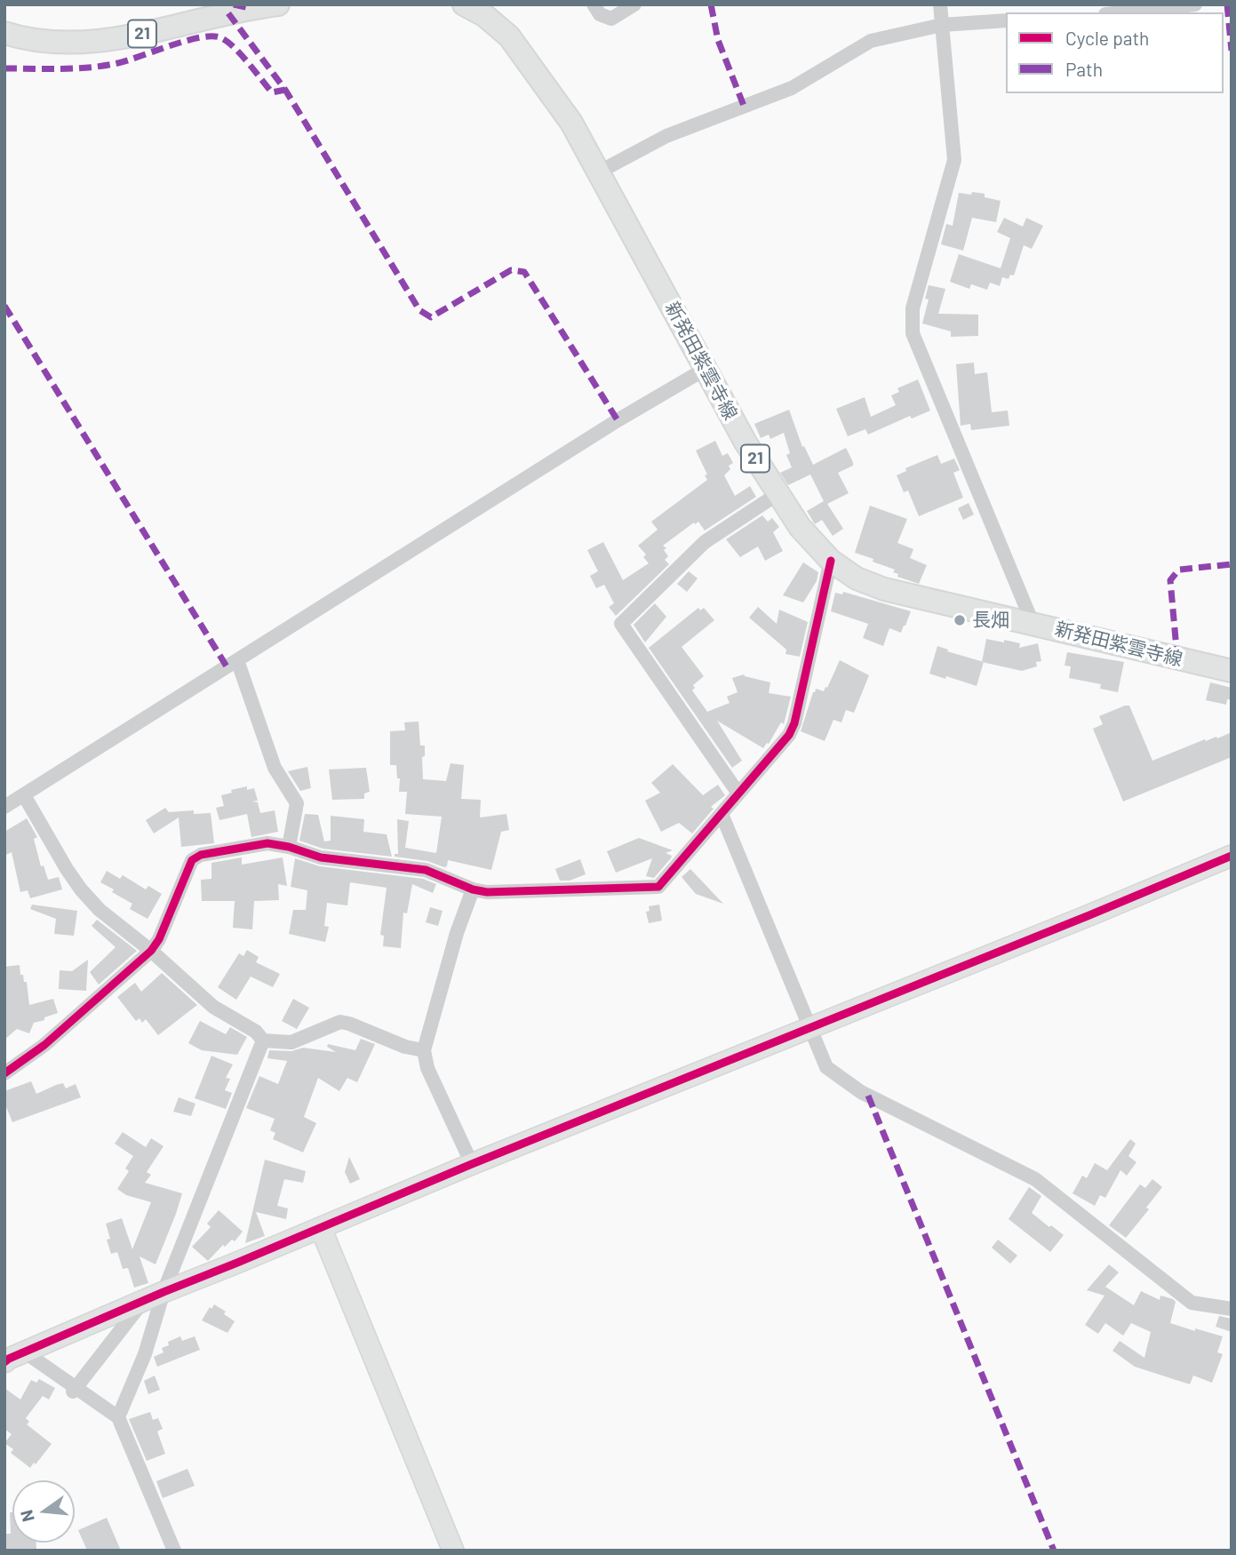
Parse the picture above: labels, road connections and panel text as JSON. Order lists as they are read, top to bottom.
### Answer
{
  "streets": {
    "main road": ["21", "新発田紫雲寺線"]
  },
  "places": ["長畑"],
  "legend": ["Cycle path", "Path"],
  "north": "left"
}
